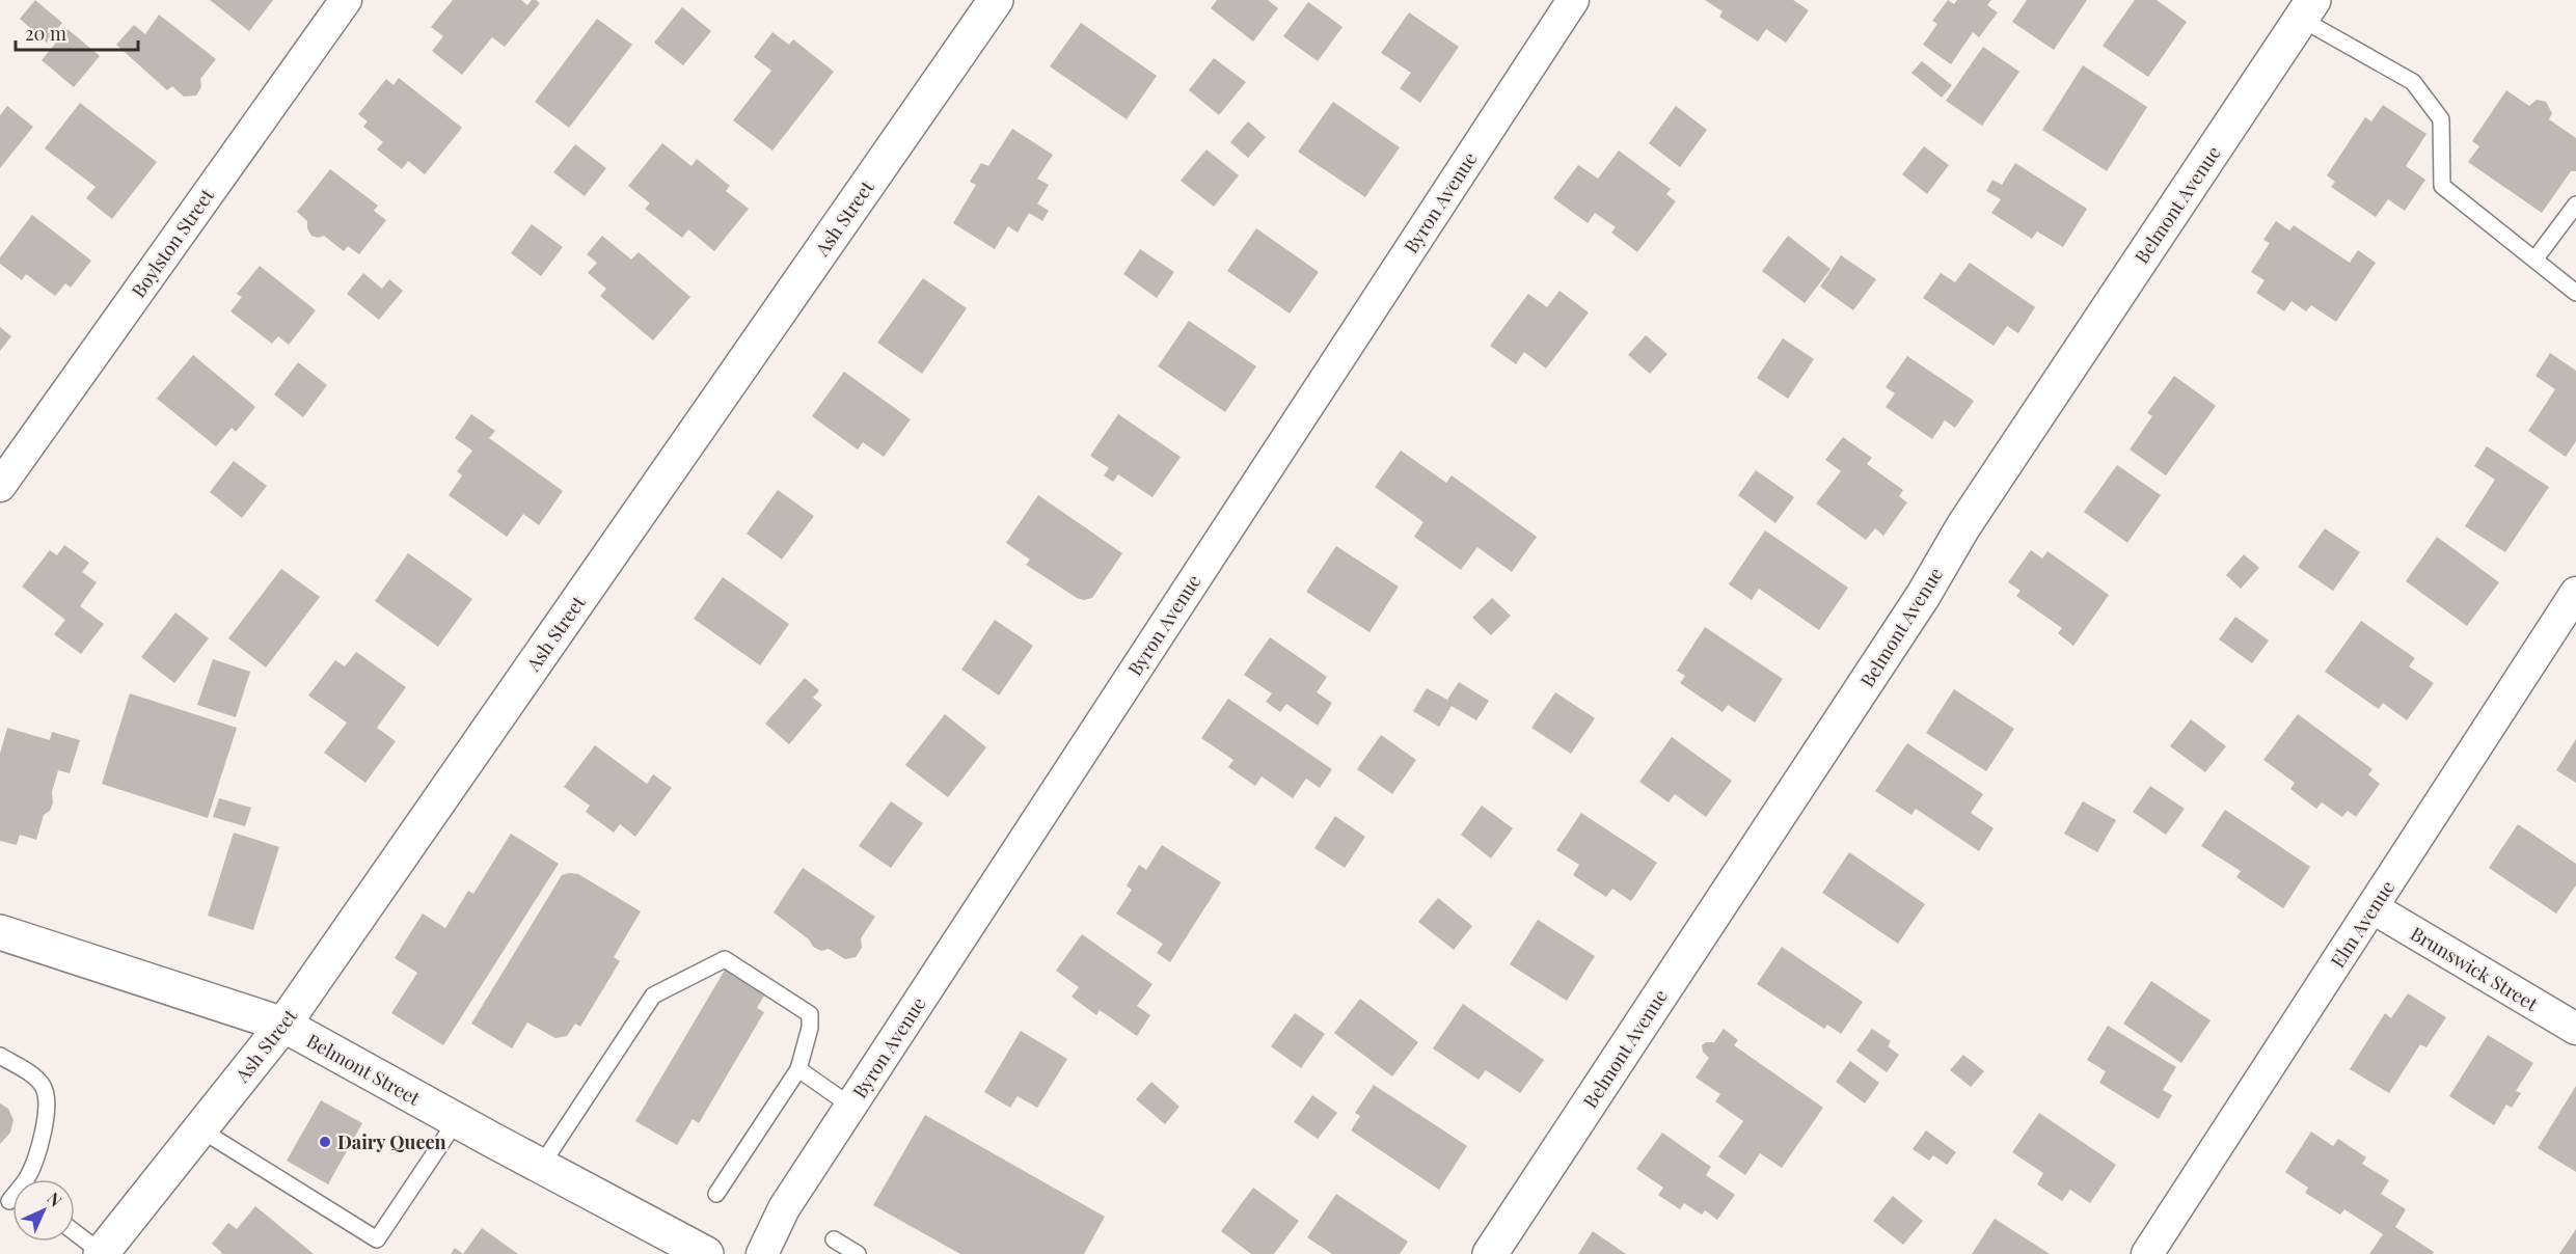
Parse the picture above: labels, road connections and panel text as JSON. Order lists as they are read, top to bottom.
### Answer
{
  "streets": {
    "street": [
      "Byron Avenue",
      "Belmont Avenue",
      "Ash Street",
      "Boylston Street",
      "Elm Avenue",
      "Brunswick Street",
      "Belmont Street"
    ]
  },
  "crossings": [
    ["Ash Street", "Belmont Street"],
    ["Elm Avenue", "Brunswick Street"]
  ],
  "places": ["Dairy Queen"],
  "scale_bar": "20 m",
  "north": "top right"
}
